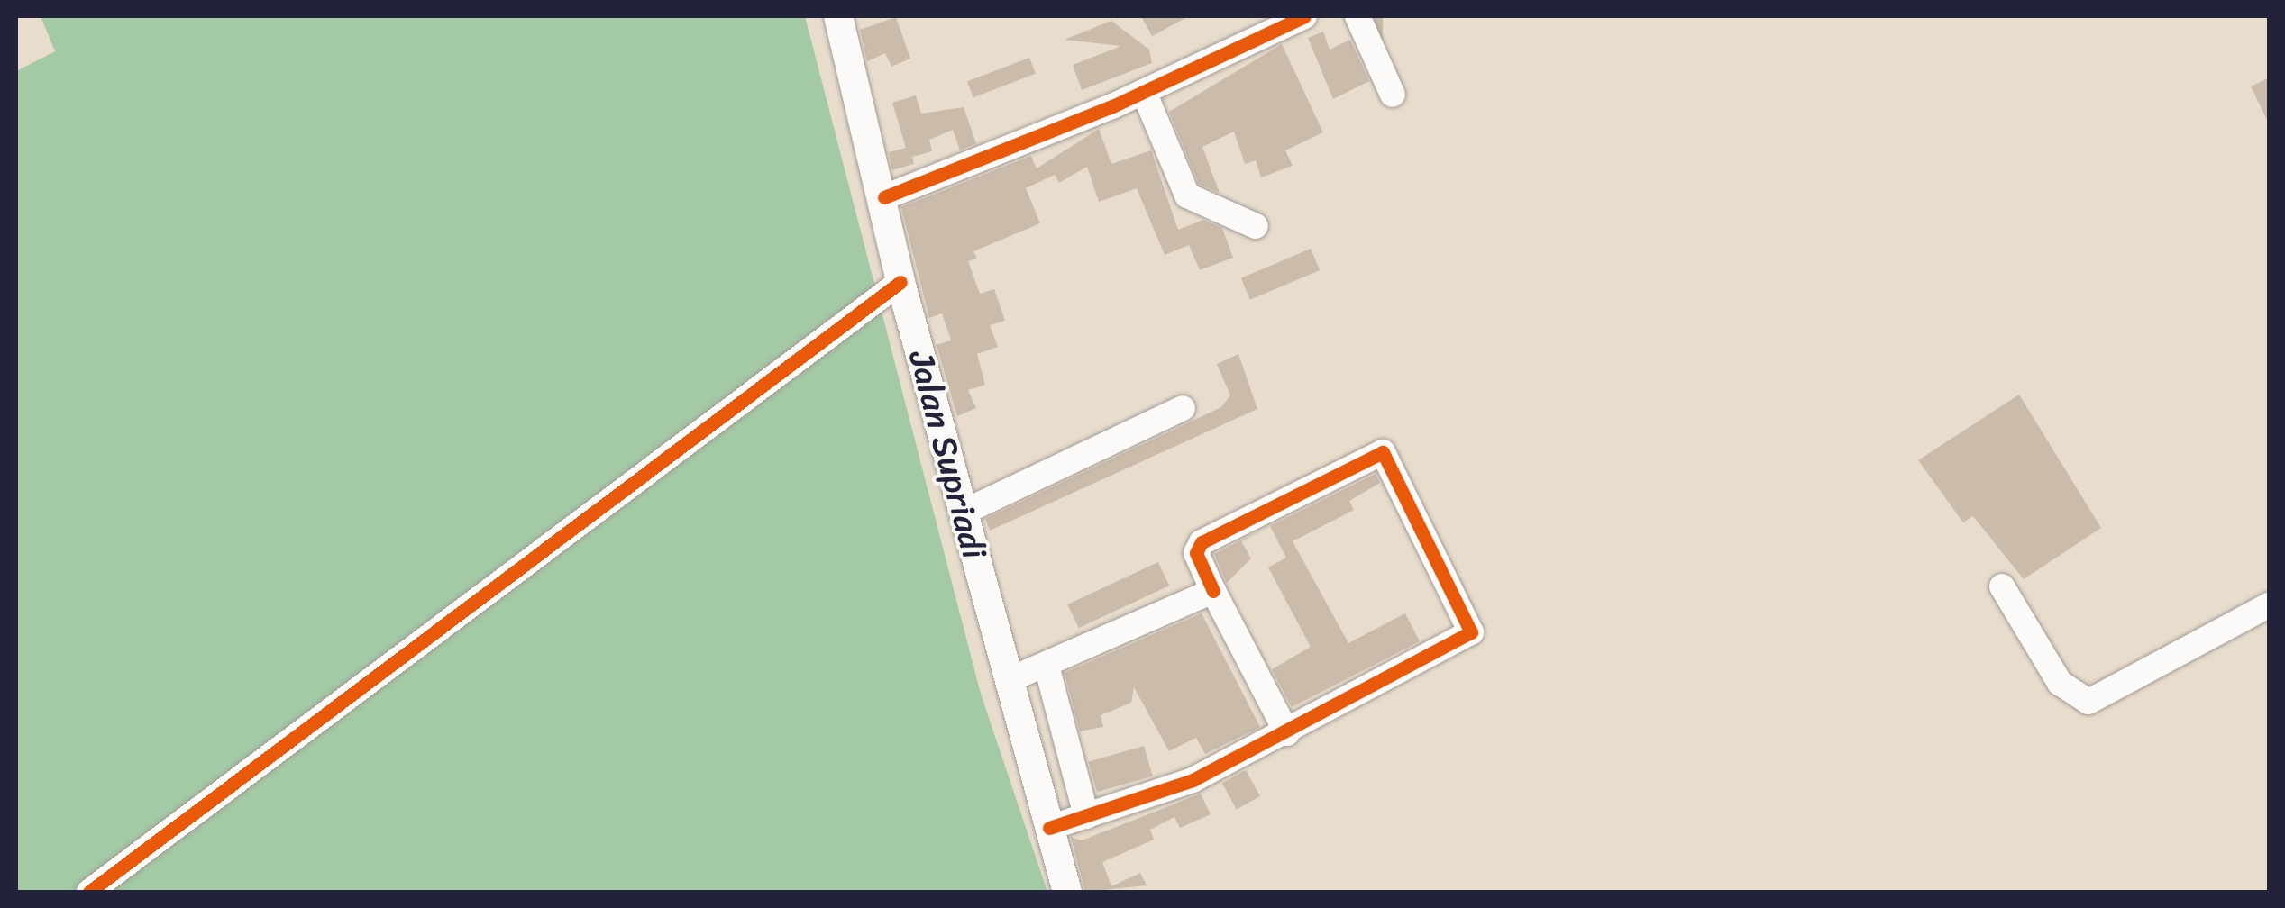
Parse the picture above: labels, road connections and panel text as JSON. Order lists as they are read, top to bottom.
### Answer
{
  "streets": {
    "main road": ["Jalan Supriadi"]
  }
}
